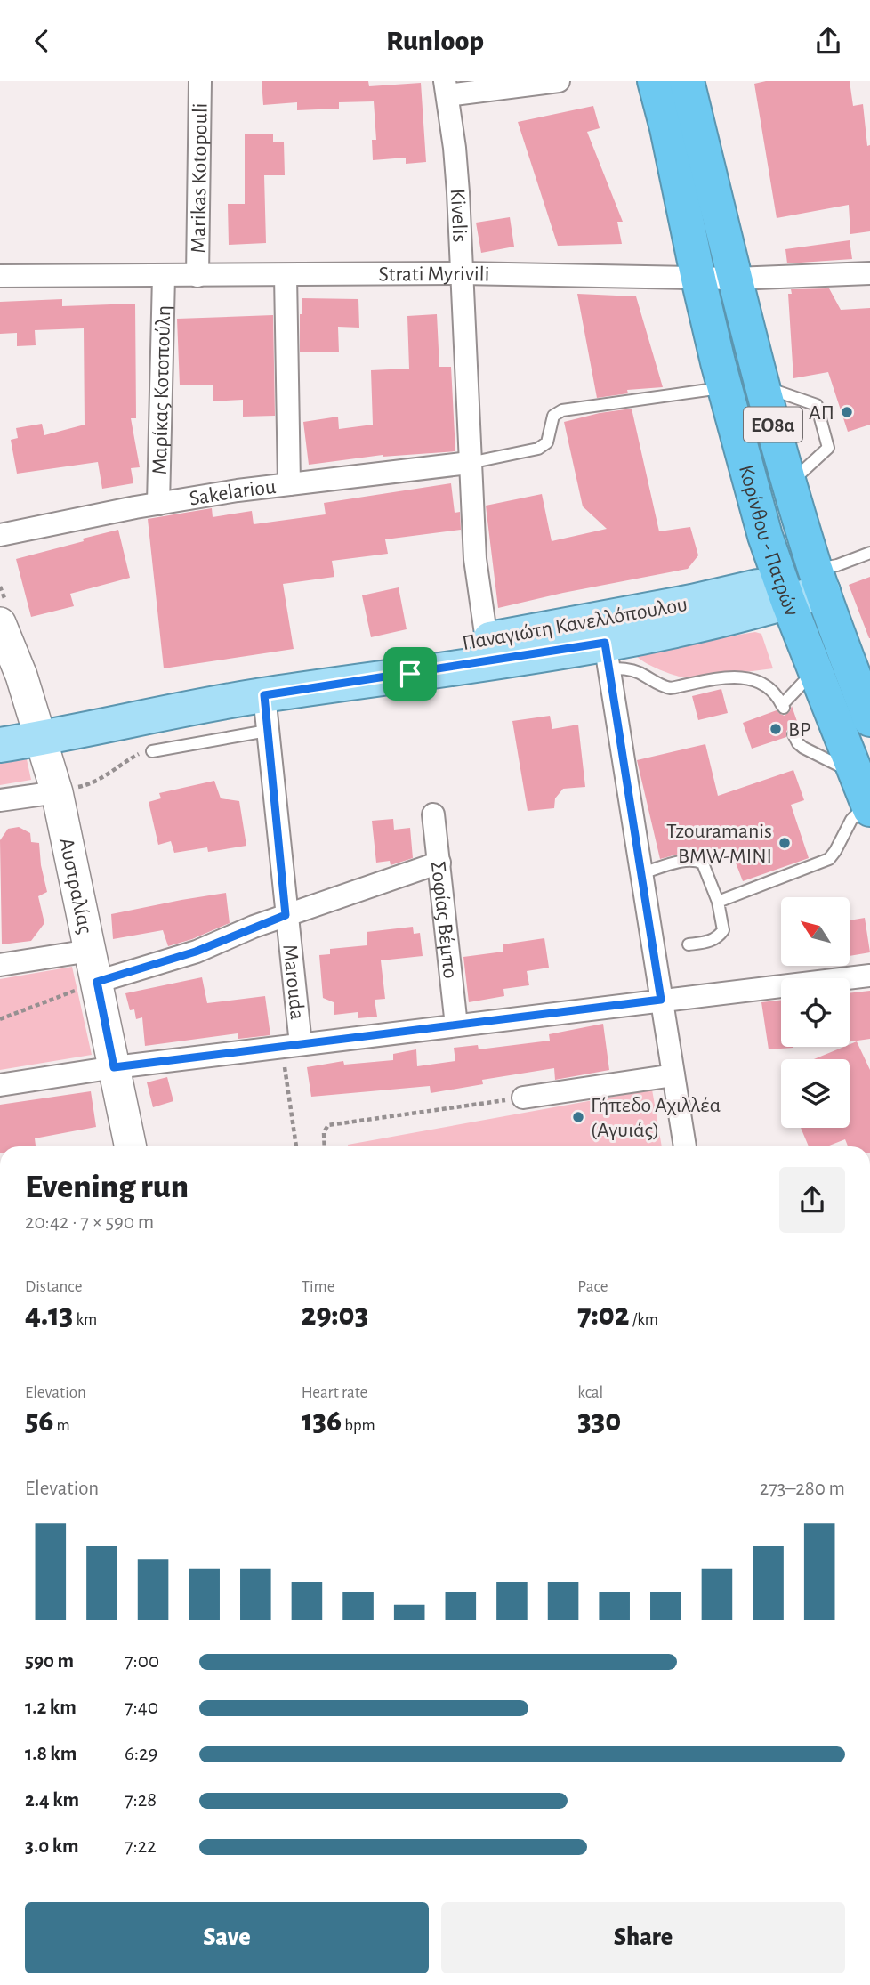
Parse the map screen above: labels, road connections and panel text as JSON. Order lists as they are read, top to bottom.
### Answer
{
  "streets": {
    "highway": ["ΕΟ8α", "Κορίνθου - Πατρών"],
    "main road": ["Παναγιώτη Κανελλόπουλου", "Αυστραλίας"],
    "street": [
      "Marikas Kotopouli",
      "Kivelis",
      "Strati Myrivili",
      "Μαρίκας Κοτοπούλη",
      "Sakelariou",
      "Σοφίας Βέμπο",
      "Marouda"
    ]
  },
  "crossings": [
    ["Marikas Kotopouli", "Strati Myrivili"],
    ["Kivelis", "Strati Myrivili"],
    ["Kivelis", "Sakelariou"],
    ["Kivelis", "Παναγιώτη Κανελλόπουλου"],
    ["Strati Myrivili", "Μαρίκας Κοτοπούλη"],
    ["Strati Myrivili", "Κορίνθου - Πατρών"],
    ["Μαρίκας Κοτοπούλη", "Sakelariou"],
    ["Κορίνθου - Πατρών", "Παναγιώτη Κανελλόπουλου"],
    ["Παναγιώτη Κανελλόπουλου", "Αυστραλίας"],
    ["Παναγιώτη Κανελλόπουλου", "Marouda"]
  ],
  "places": [
    "ΑΠ",
    "BP",
    "Tzouramanis BMW-MINI",
    "Γήπεδο Αχιλλέα (Αγυιάς)"
  ],
  "north": "top left",
  "page": {
    "header": "Runloop",
    "heading": ["Evening run", "20:42 · 7 × 590 m"],
    "stats": [
      ["Distance", "4.13 km"],
      ["Time", "29:03"],
      ["Pace", "7:02 /km"],
      ["Elevation", "56 m"],
      ["Heart rate", "136 bpm"],
      ["kcal", "330"]
    ],
    "chart": ["Elevation", "273–280 m"],
    "list": [
      {
        "name": "590 m",
        "note": "7:00"
      },
      {
        "name": "1.2 km",
        "note": "7:40"
      },
      {
        "name": "1.8 km",
        "note": "6:29"
      },
      {
        "name": "2.4 km",
        "note": "7:28"
      },
      {
        "name": "3.0 km",
        "note": "7:22"
      }
    ],
    "buttons": ["Save", "Share"]
  }
}
